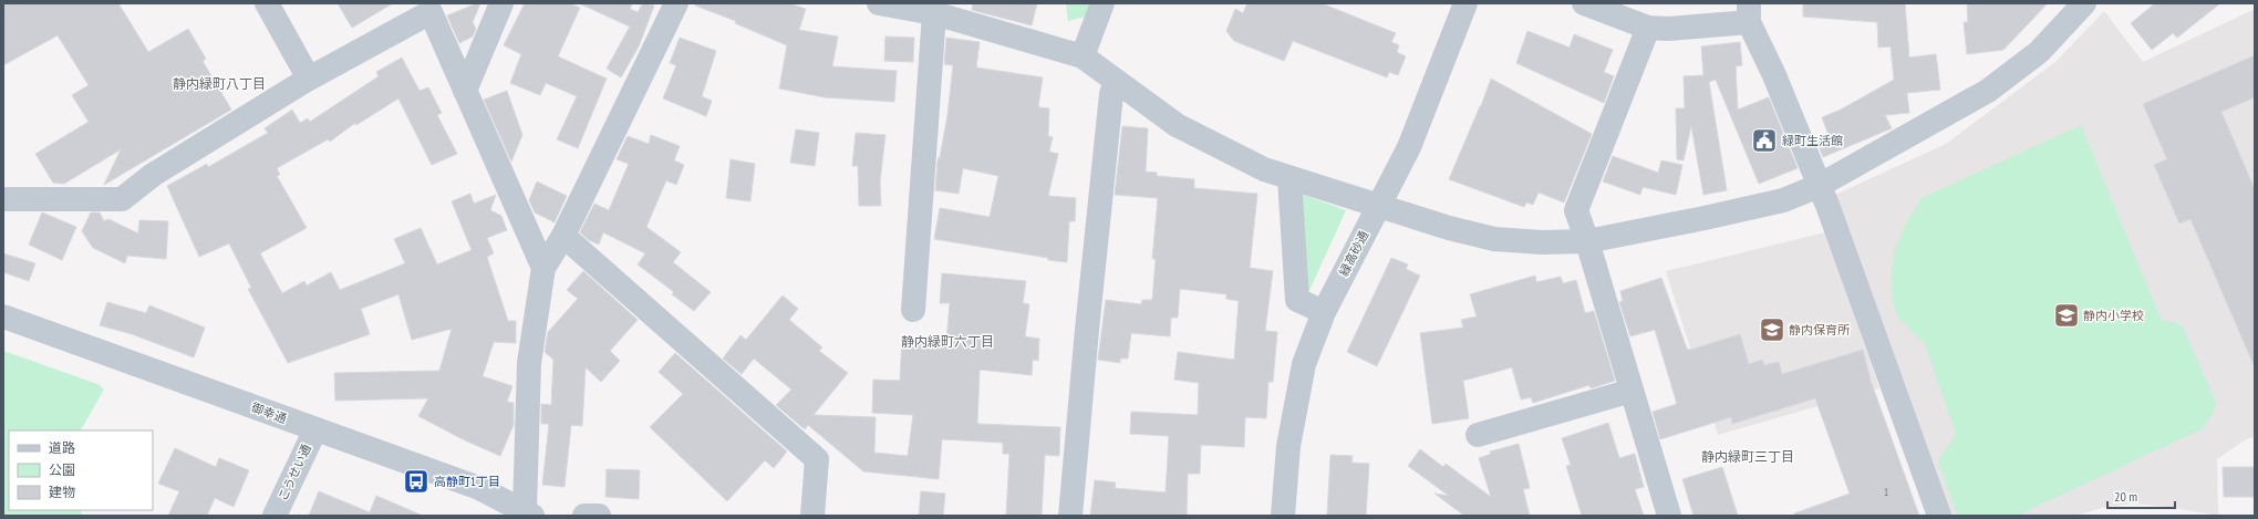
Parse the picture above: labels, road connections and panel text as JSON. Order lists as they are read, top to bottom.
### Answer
{
  "streets": {
    "street": ["緑高砂通", "御幸通", "こうせい通"]
  },
  "crossings": [
    ["御幸通", "こうせい通"]
  ],
  "districts": ["静内緑町八丁目", "静内緑町六丁目", "静内緑町三丁目"],
  "places": {
    "public building": ["緑町生活館"],
    "school or university": ["静内小学校", "静内保育所"],
    "bus stop": ["高静町1丁目"]
  },
  "house_numbers": ["1"],
  "legend": ["道路", "公園", "建物"],
  "scale_bar": "20 m"
}
